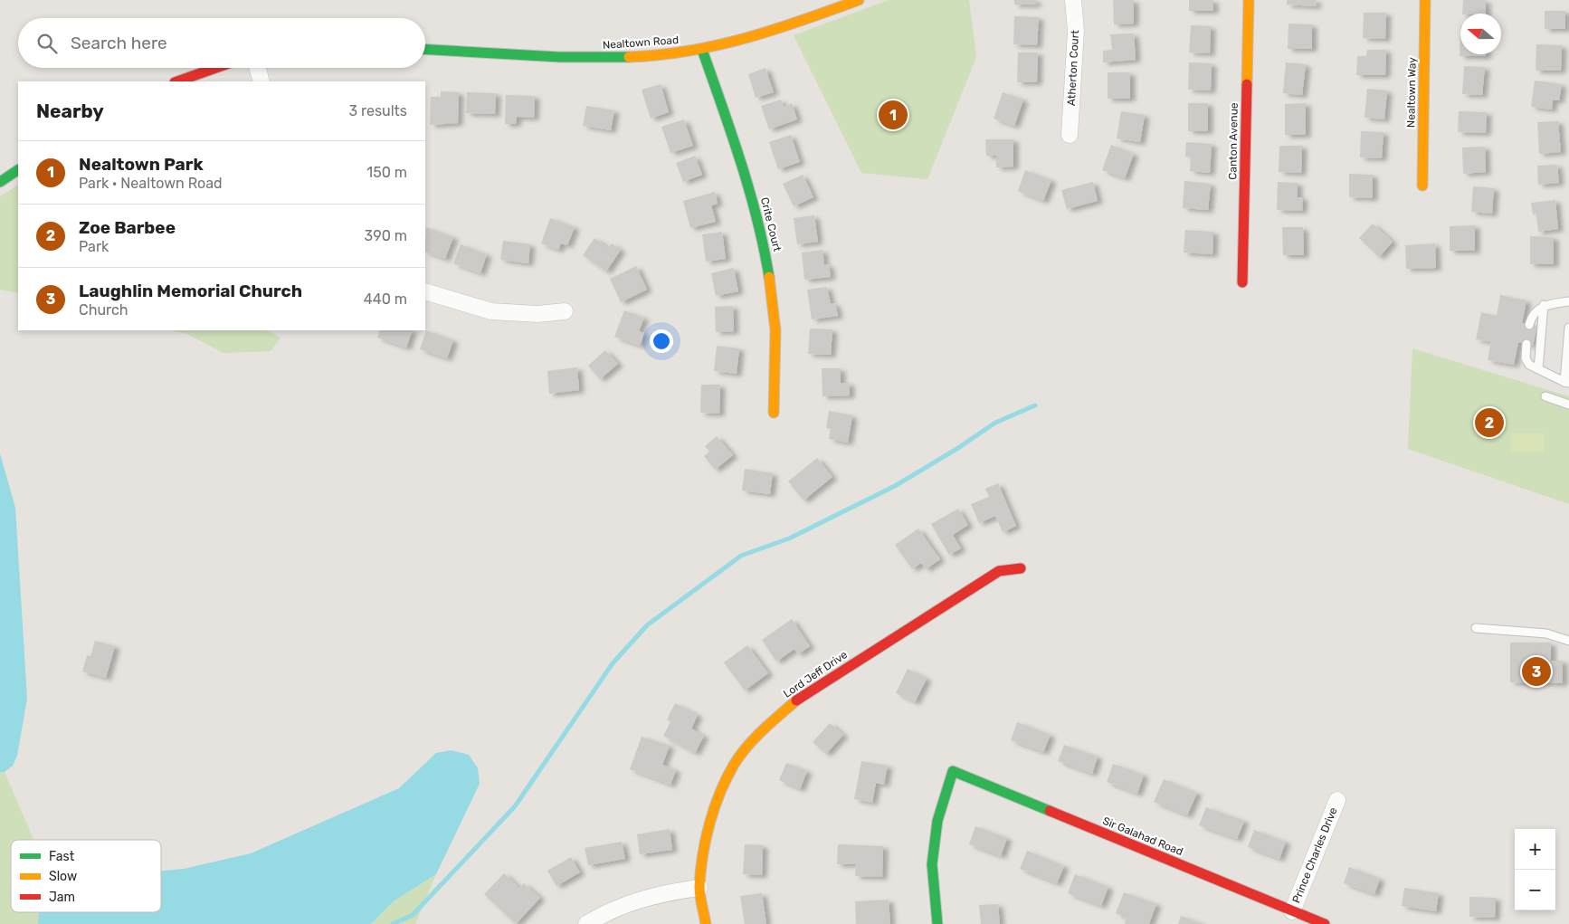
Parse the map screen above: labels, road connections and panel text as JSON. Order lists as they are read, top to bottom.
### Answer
{
  "streets": {
    "street": [
      "Nealtown Road",
      "Atherton Court",
      "Nealtown Way",
      "Canton Avenue",
      "Crite Court",
      "Lord Jeff Drive",
      "Sir Galahad Road",
      "Prince Charles Drive"
    ]
  },
  "crossings": [
    ["Nealtown Road", "Crite Court"],
    ["Sir Galahad Road", "Prince Charles Drive"]
  ],
  "legend": ["Fast", "Slow", "Jam"],
  "north": "left",
  "page": {
    "search": "Search here",
    "heading": ["Nearby", "3 results"],
    "pins": ["1", "2", "3"],
    "list": [
      {
        "mark": "1",
        "name": "Nealtown Park",
        "note": "Park · Nealtown Road",
        "value": "150 m"
      },
      {
        "mark": "2",
        "name": "Zoe Barbee",
        "note": "Park",
        "value": "390 m"
      },
      {
        "mark": "3",
        "name": "Laughlin Memorial Church",
        "note": "Church",
        "value": "440 m"
      }
    ],
    "map_buttons": ["+", "−"]
  }
}
